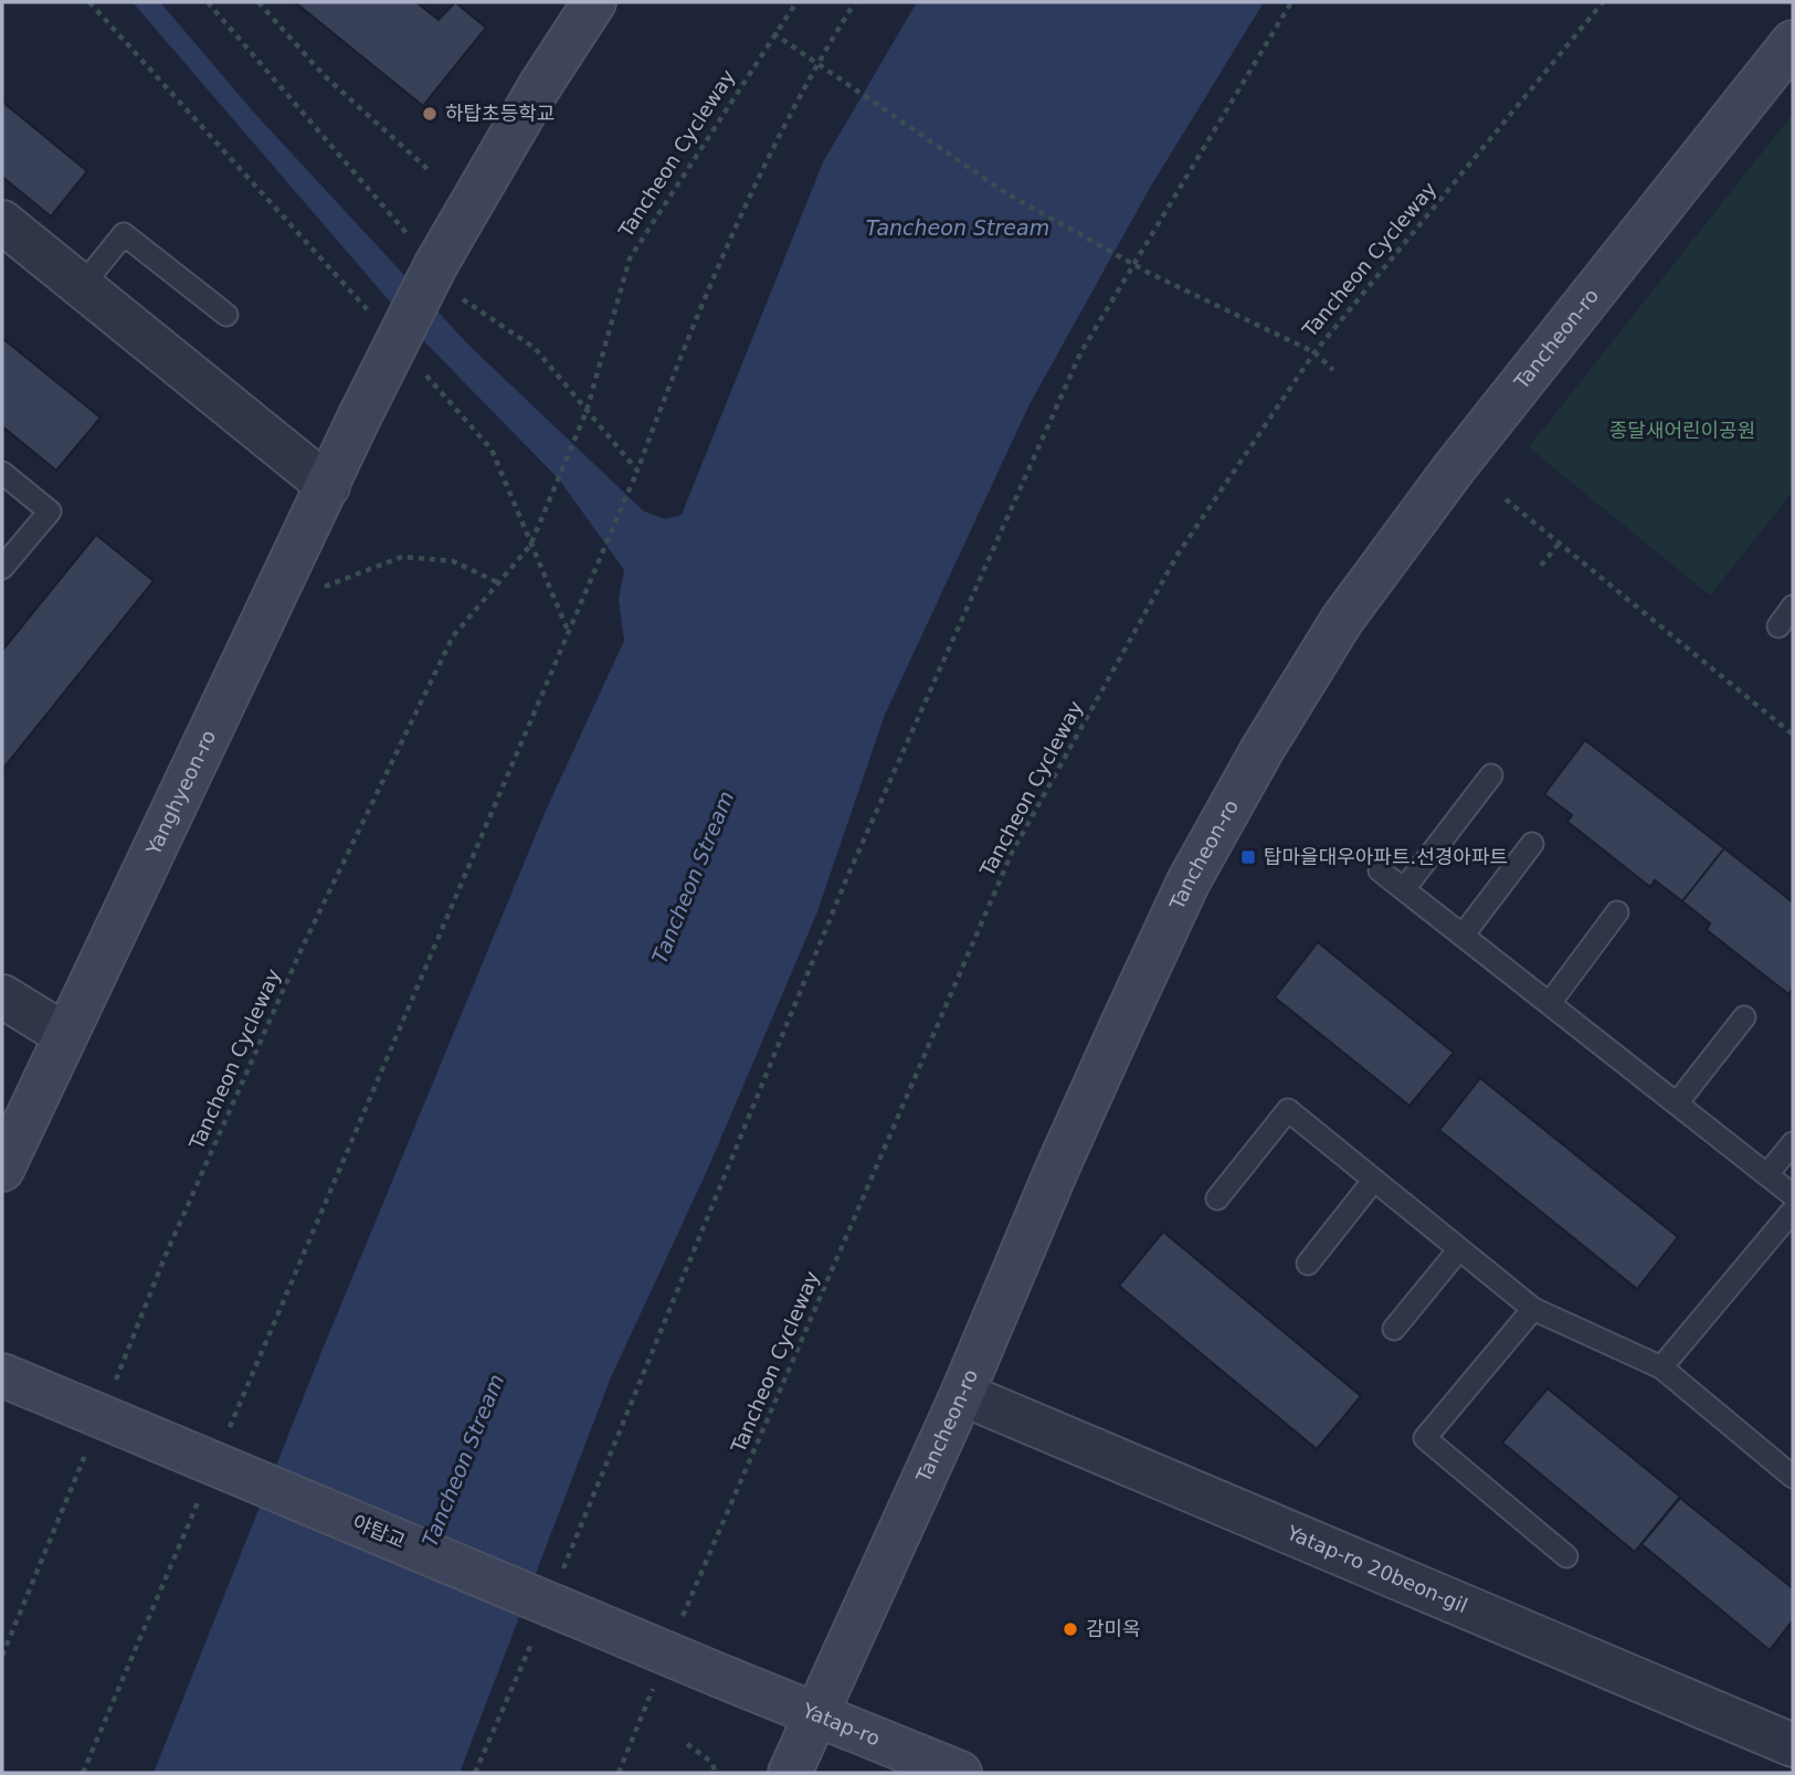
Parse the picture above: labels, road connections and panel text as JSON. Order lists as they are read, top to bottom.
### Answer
{
  "streets": {
    "main road": [
      "Tancheon-ro",
      "Yanghyeon-ro",
      "야탑교",
      "Yatap-ro"
    ],
    "street": ["Yatap-ro 20beon-gil"],
    "path": ["Tancheon Cycleway"]
  },
  "crossings": [
    ["Tancheon-ro", "Yatap-ro 20beon-gil"],
    ["Tancheon-ro", "Yatap-ro"],
    ["야탑교", "Yatap-ro"]
  ],
  "water": ["Tancheon Stream"],
  "parks": ["종달새어린이공원"],
  "places": {
    "other": ["하탑초등학교", "감미옥"],
    "transit": ["탑마을대우아파트.선경아파트"]
  }
}
